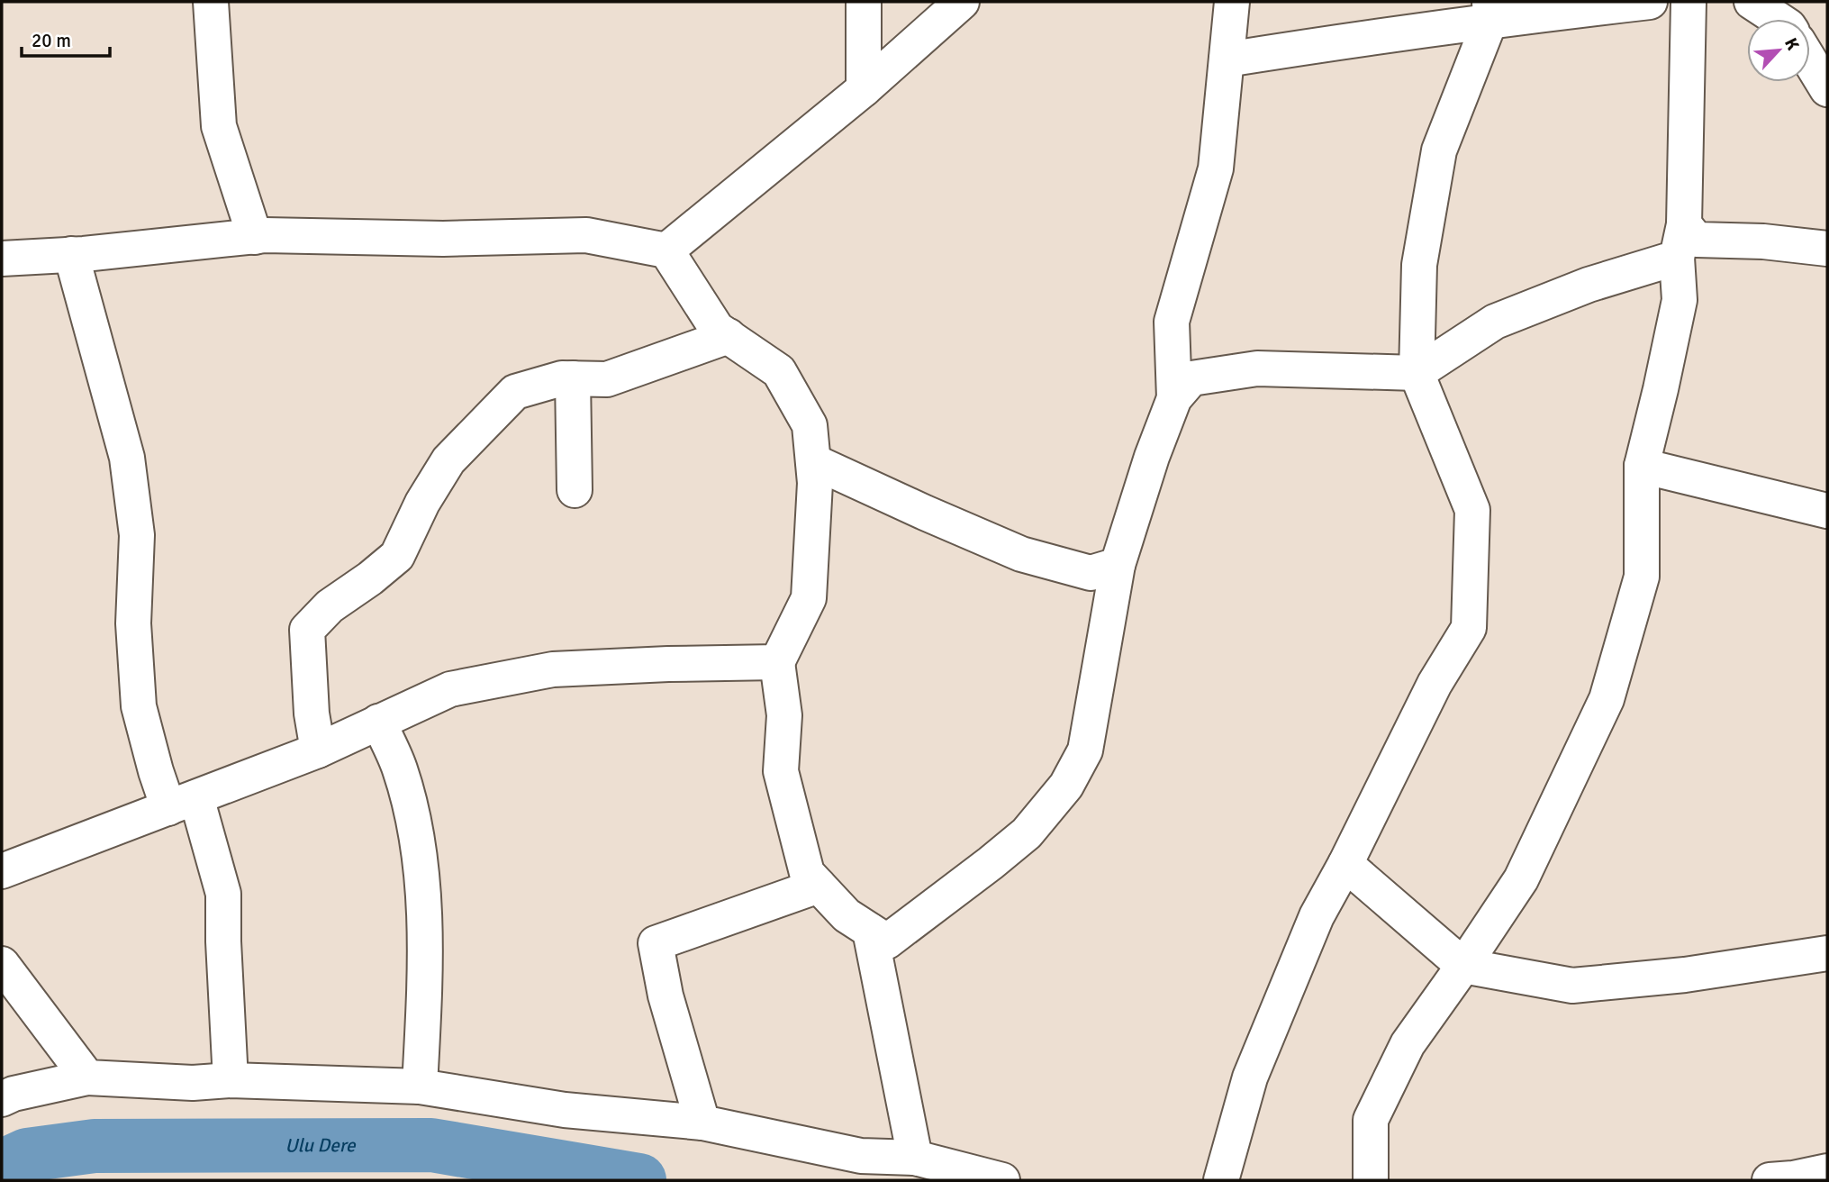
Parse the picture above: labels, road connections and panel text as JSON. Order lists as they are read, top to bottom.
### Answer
{
  "water": ["Ulu Dere"],
  "scale_bar": "20 m",
  "north": "top right"
}
